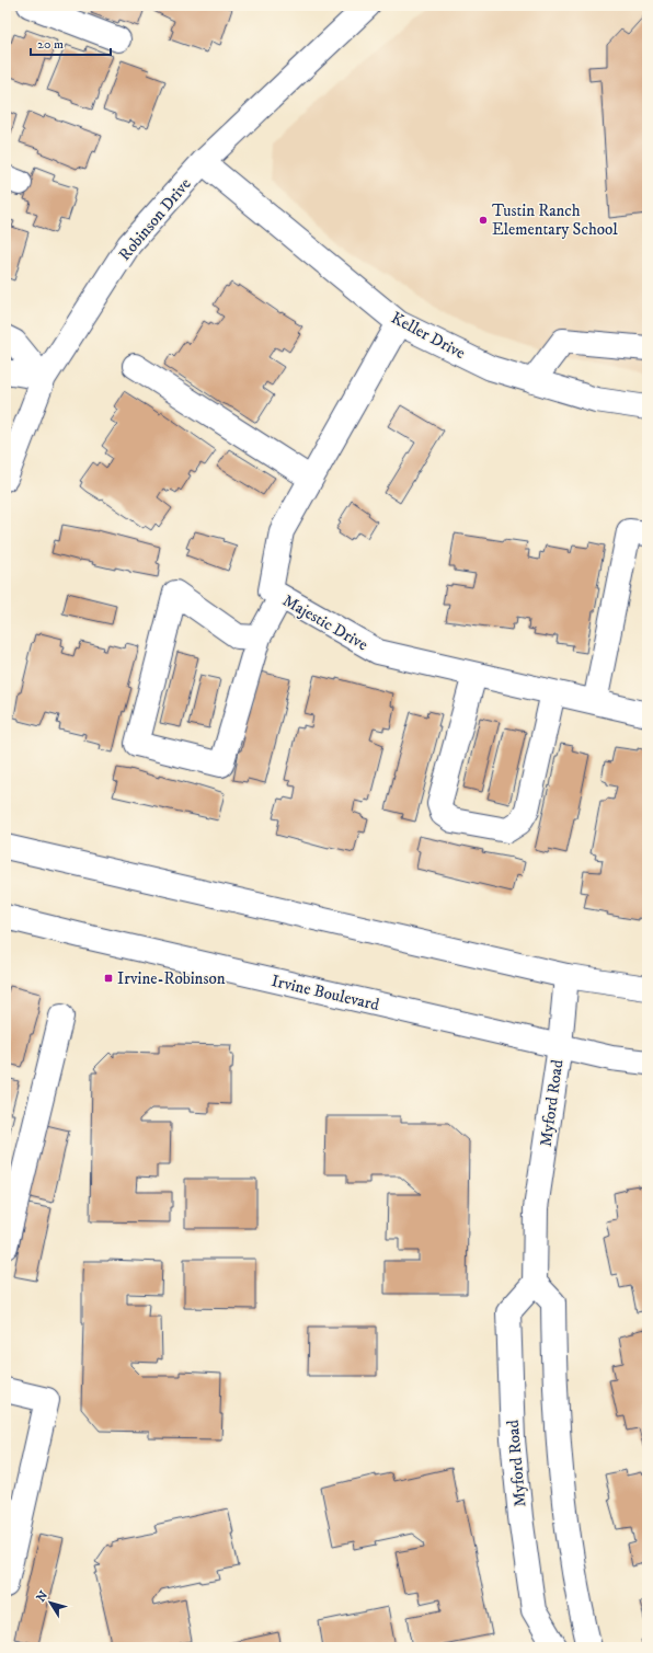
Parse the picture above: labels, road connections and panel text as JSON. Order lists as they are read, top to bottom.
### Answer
{
  "streets": {
    "street": [
      "Robinson Drive",
      "Keller Drive",
      "Majestic Drive",
      "Irvine Boulevard",
      "Myford Road"
    ]
  },
  "crossings": [
    ["Robinson Drive", "Keller Drive"],
    ["Keller Drive", "Majestic Drive"],
    ["Irvine Boulevard", "Myford Road"]
  ],
  "places": {
    "other": ["Tustin Ranch Elementary School"],
    "transit": ["Irvine-Robinson"]
  },
  "scale_bar": "20 m",
  "north": "top left"
}
